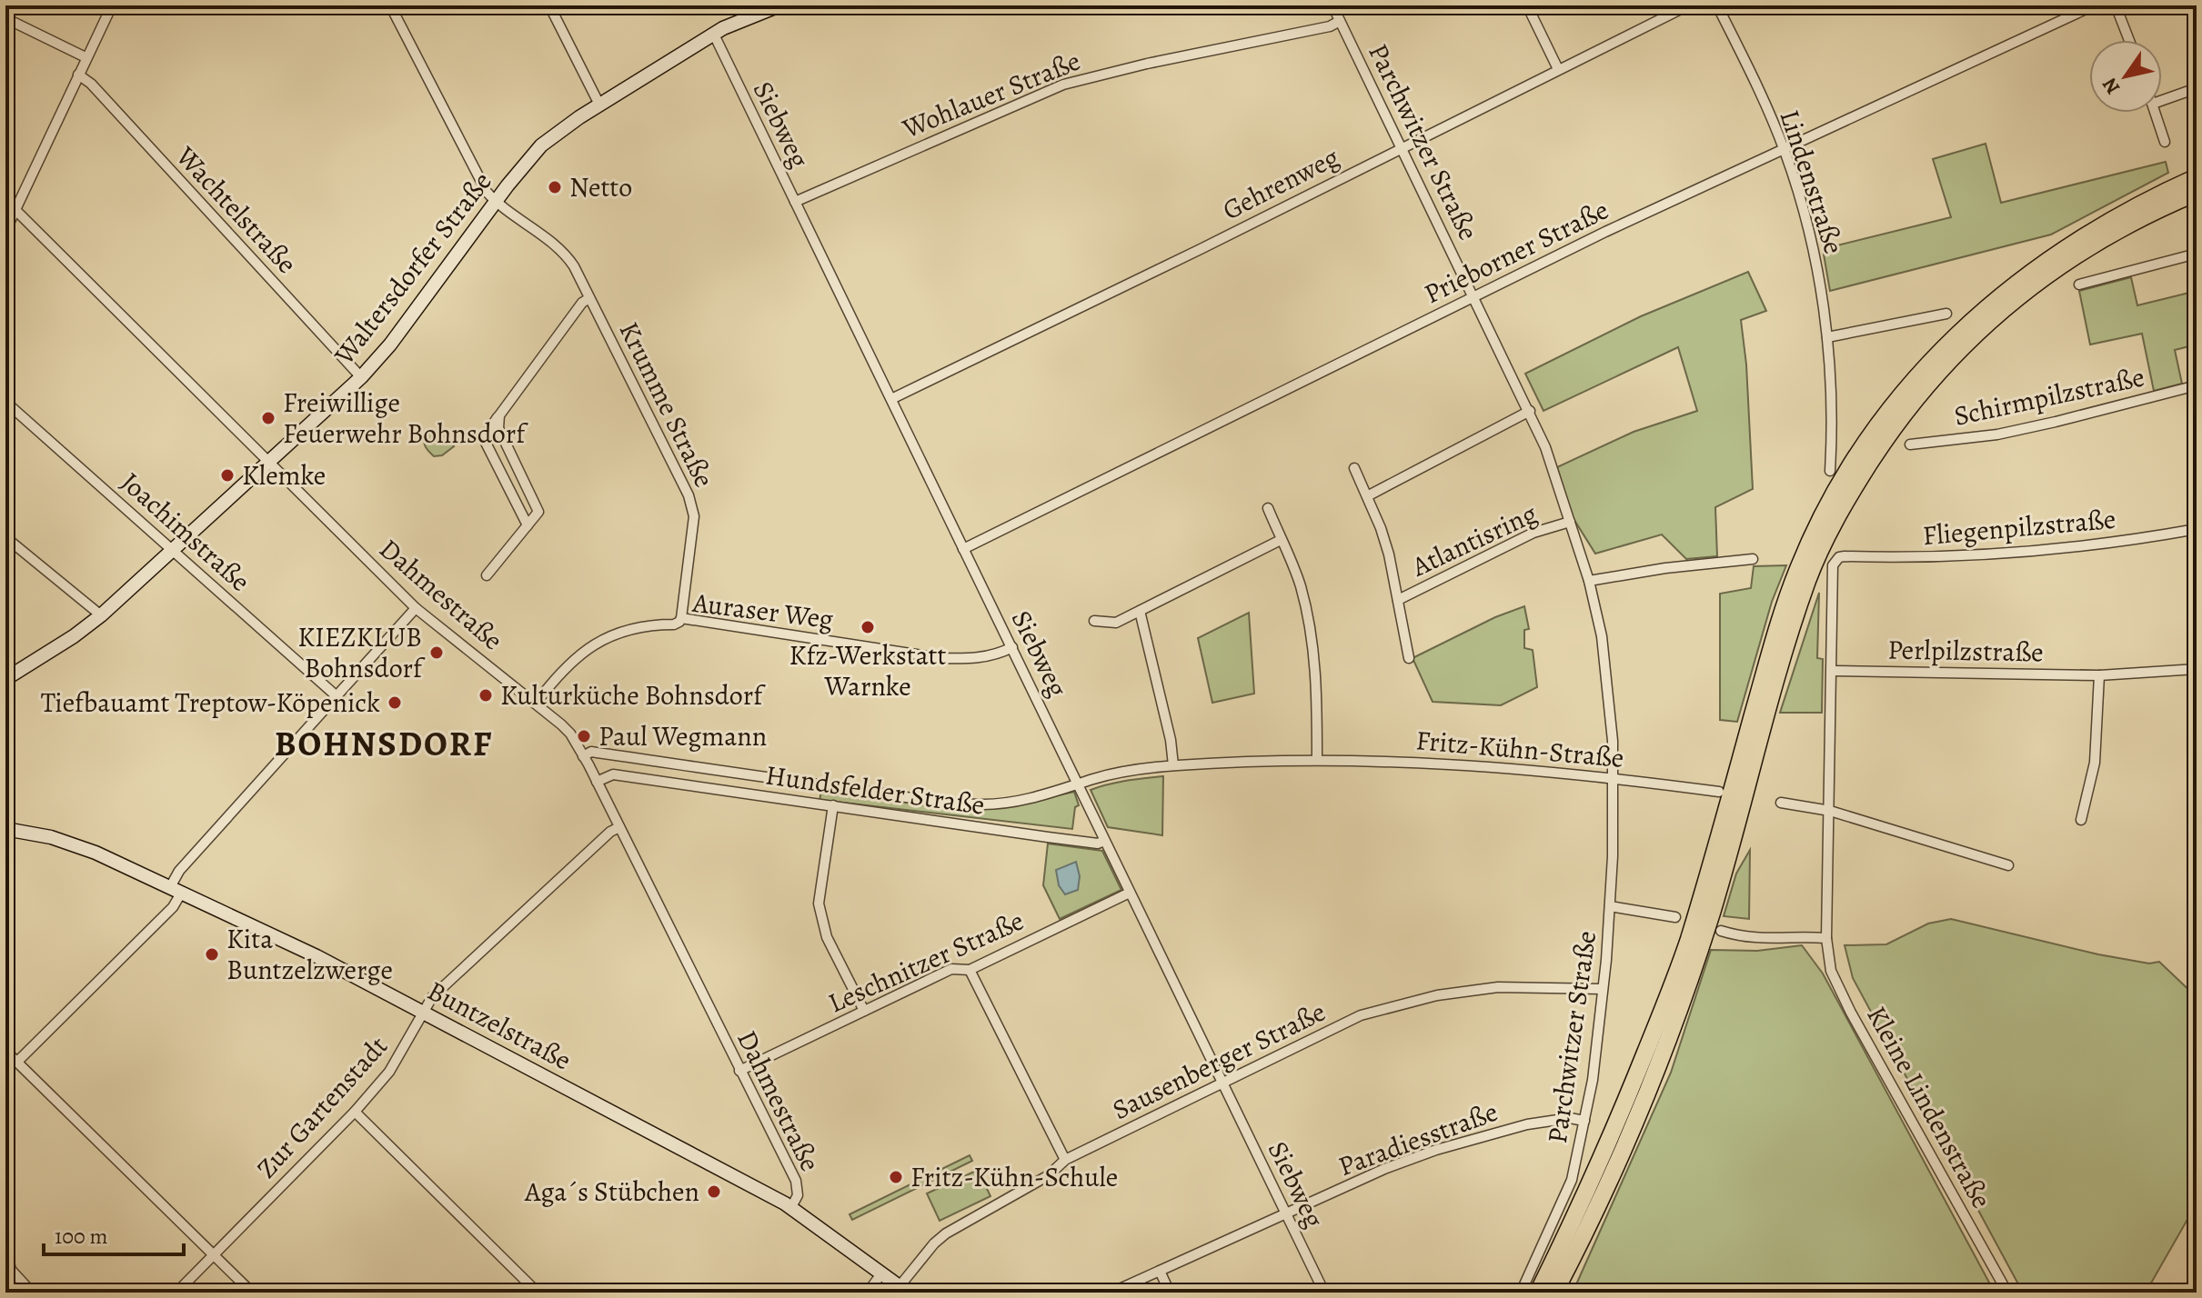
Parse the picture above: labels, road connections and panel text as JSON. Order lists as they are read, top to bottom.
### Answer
{
  "streets": {
    "street": [
      "Wohlauer Straße",
      "Siebweg",
      "Parchwitzer Straße",
      "Lindenstraße",
      "Gehrenweg",
      "Wachtelstraße",
      "Prieborner Straße",
      "Waltersdorfer Straße",
      "Schirmpilzstraße",
      "Krumme Straße",
      "Fliegenpilzstraße",
      "Joachimstraße",
      "Atlantisring",
      "Dahmestraße",
      "Auraser Weg",
      "Perlpilzstraße",
      "Fritz-Kühn-Straße",
      "Hundsfelder Straße",
      "Leschnitzer Straße",
      "Buntzelstraße",
      "Sausenberger Straße",
      "Zur Gartenstadt",
      "Kleine Lindenstraße",
      "Paradiesstraße"
    ]
  },
  "crossings": [
    ["Wohlauer Straße", "Siebweg"],
    ["Wohlauer Straße", "Parchwitzer Straße"],
    ["Siebweg", "Gehrenweg"],
    ["Siebweg", "Prieborner Straße"],
    ["Siebweg", "Waltersdorfer Straße"],
    ["Siebweg", "Auraser Weg"],
    ["Siebweg", "Fritz-Kühn-Straße"],
    ["Siebweg", "Hundsfelder Straße"],
    ["Siebweg", "Leschnitzer Straße"],
    ["Siebweg", "Sausenberger Straße"],
    ["Siebweg", "Paradiesstraße"],
    ["Parchwitzer Straße", "Gehrenweg"],
    ["Parchwitzer Straße", "Prieborner Straße"],
    ["Parchwitzer Straße", "Atlantisring"],
    ["Parchwitzer Straße", "Fritz-Kühn-Straße"],
    ["Parchwitzer Straße", "Sausenberger Straße"],
    ["Parchwitzer Straße", "Paradiesstraße"],
    ["Lindenstraße", "Prieborner Straße"],
    ["Wachtelstraße", "Waltersdorfer Straße"],
    ["Waltersdorfer Straße", "Krumme Straße"],
    ["Waltersdorfer Straße", "Joachimstraße"],
    ["Waltersdorfer Straße", "Dahmestraße"],
    ["Krumme Straße", "Auraser Weg"],
    ["Fliegenpilzstraße", "Kleine Lindenstraße"],
    ["Dahmestraße", "Auraser Weg"],
    ["Dahmestraße", "Hundsfelder Straße"],
    ["Dahmestraße", "Leschnitzer Straße"],
    ["Dahmestraße", "Buntzelstraße"],
    ["Dahmestraße", "Zur Gartenstadt"],
    ["Perlpilzstraße", "Kleine Lindenstraße"],
    ["Fritz-Kühn-Straße", "Hundsfelder Straße"],
    ["Buntzelstraße", "Sausenberger Straße"],
    ["Buntzelstraße", "Zur Gartenstadt"]
  ],
  "districts": ["BOHNSDORF"],
  "places": [
    "Netto",
    "Freiwillige Feuerwehr Bohnsdorf",
    "Klemke",
    "Kfz-Werkstatt Warnke",
    "KIEZKLUB Bohnsdorf",
    "Kulturküche Bohnsdorf",
    "Tiefbauamt Treptow-Köpenick",
    "Paul Wegmann",
    "Kita Buntzelzwerge",
    "Fritz-Kühn-Schule",
    "Aga´s Stübchen"
  ],
  "scale_bar": "100 m",
  "north": "bottom left"
}
